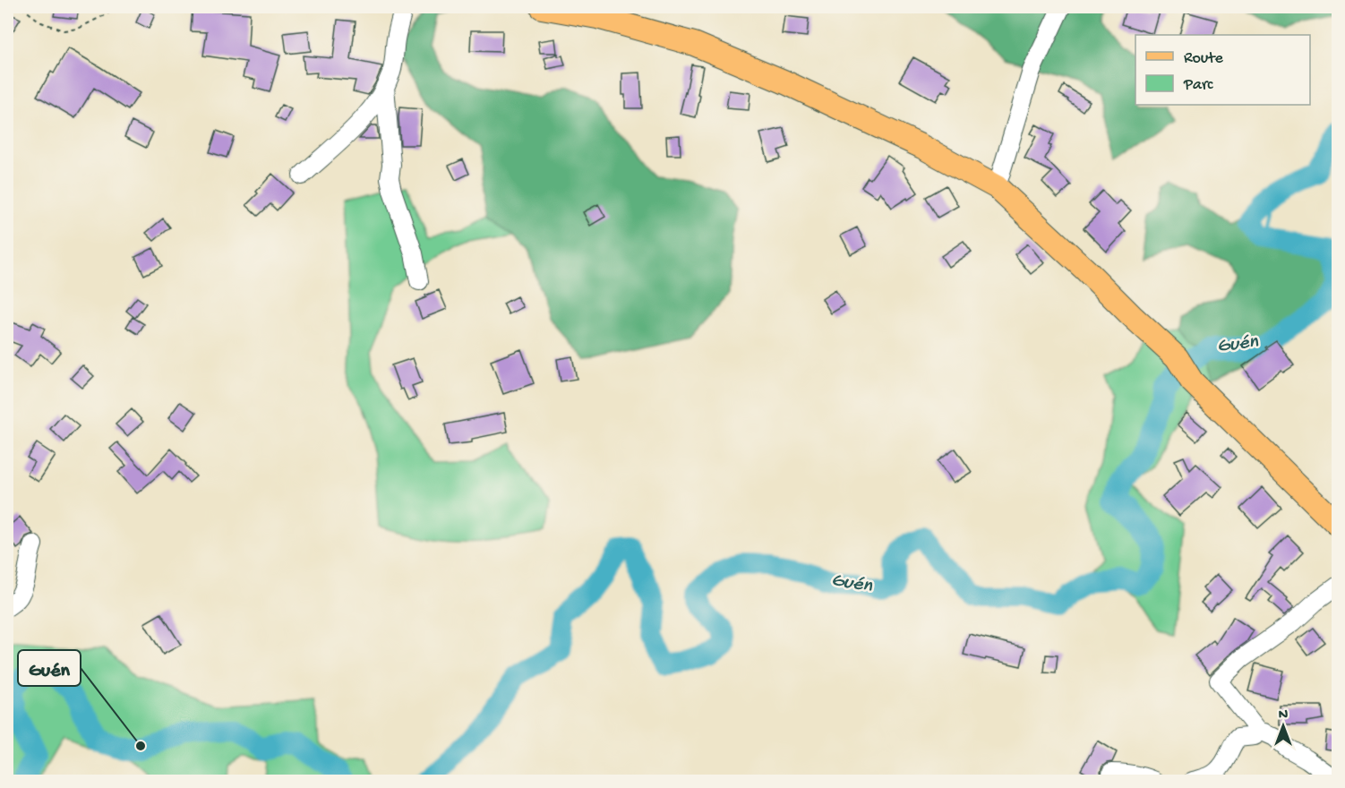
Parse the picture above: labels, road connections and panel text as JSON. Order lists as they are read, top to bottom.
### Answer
{
  "water": ["Guén"],
  "places": ["Guén"],
  "legend": ["Route", "Parc"],
  "north": "top"
}
